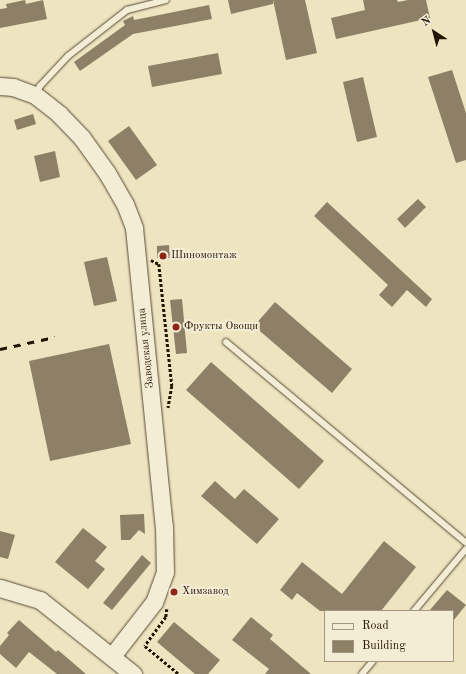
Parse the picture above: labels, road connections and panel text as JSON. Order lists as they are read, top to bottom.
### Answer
{
  "streets": {
    "main road": ["Заводская улица"]
  },
  "places": ["Шиномонтаж", "Фрукты Овощи", "Химзавод"],
  "legend": ["Road", "Building"],
  "north": "top left"
}
